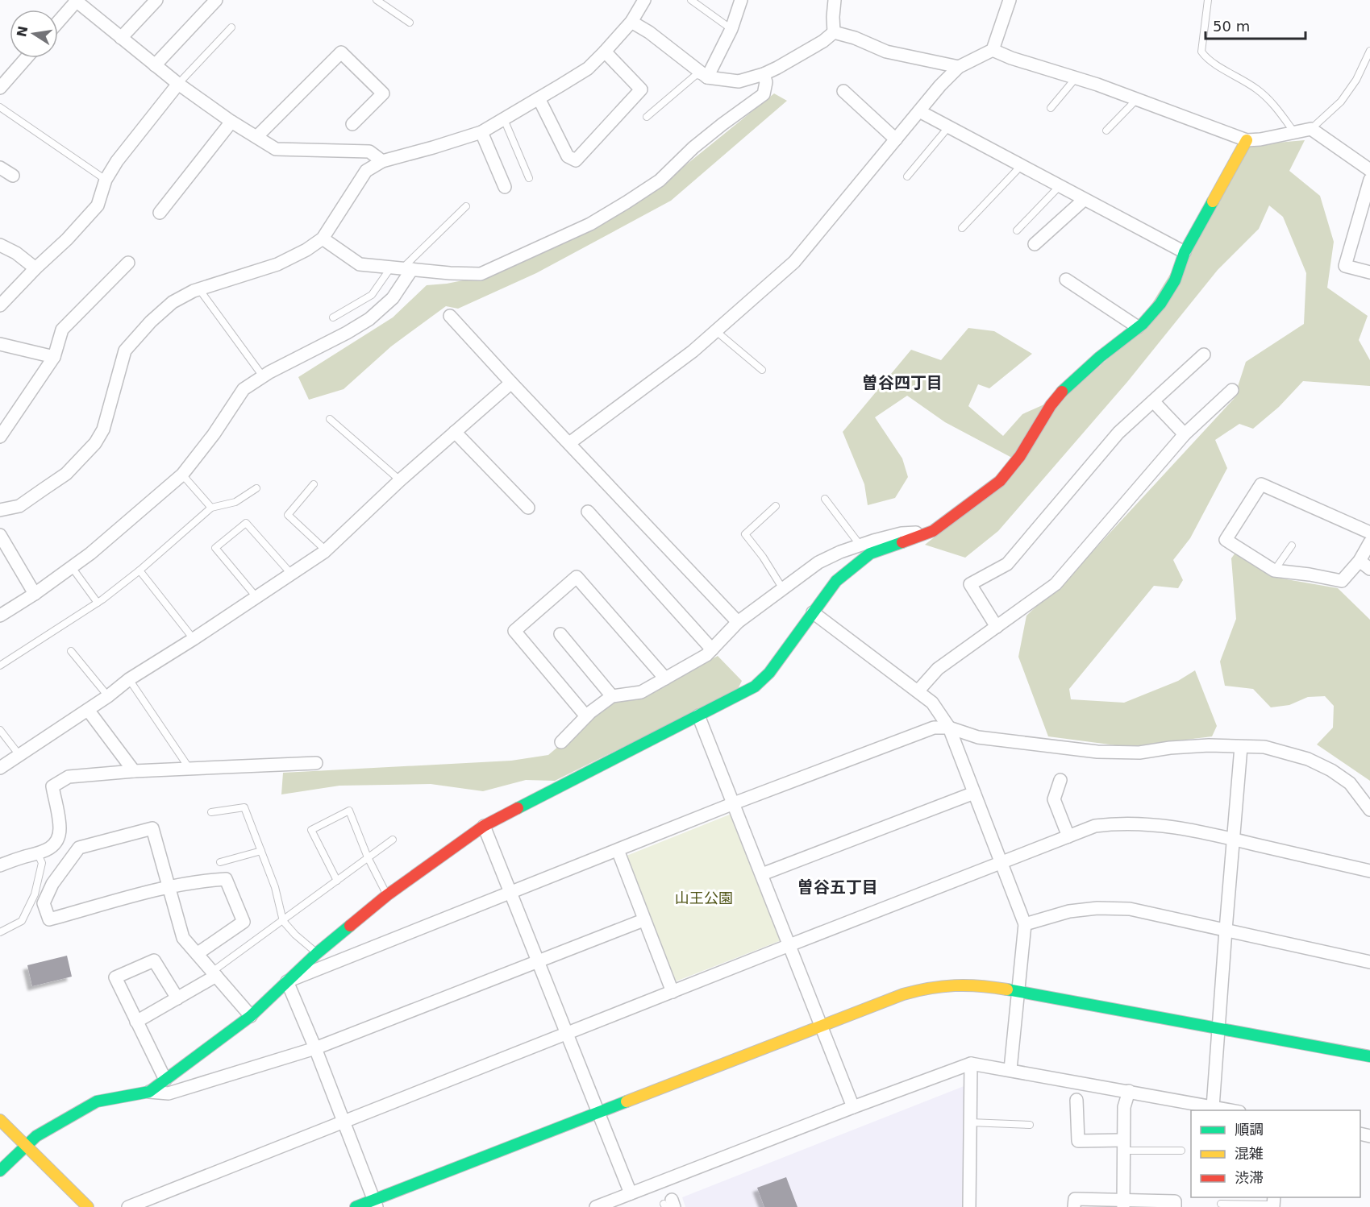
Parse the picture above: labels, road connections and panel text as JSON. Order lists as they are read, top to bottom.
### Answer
{
  "districts": ["曽谷四丁目", "曽谷五丁目"],
  "parks": ["山王公園"],
  "legend": ["順調", "混雑", "渋滞"],
  "scale_bar": "50 m",
  "north": "left"
}
